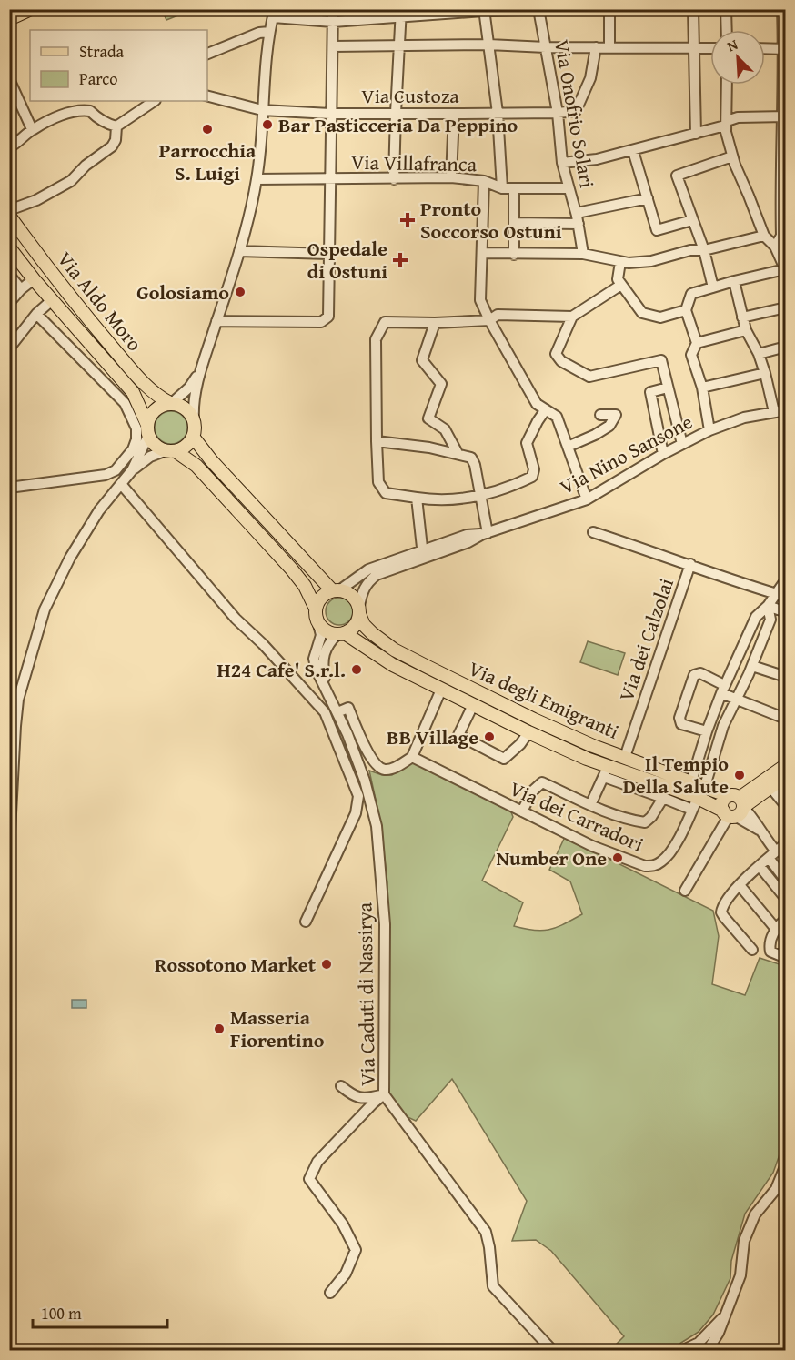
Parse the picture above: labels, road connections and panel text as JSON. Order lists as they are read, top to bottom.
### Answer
{
  "streets": {
    "main road": ["Via Aldo Moro", "Via degli Emigranti"],
    "street": [
      "Via Custoza",
      "Via Onofrio Solari",
      "Via Villafranca",
      "Via Nino Sansone",
      "Via dei Calzolai",
      "Via dei Carradori",
      "Via Caduti di Nassirya"
    ]
  },
  "crossings": [
    ["Via Custoza", "Via Onofrio Solari"],
    ["Via Onofrio Solari", "Via Villafranca"],
    ["Via Aldo Moro", "Via degli Emigranti"],
    ["Via Nino Sansone", "Via degli Emigranti"],
    ["Via Nino Sansone", "Via Caduti di Nassirya"],
    ["Via dei Calzolai", "Via degli Emigranti"],
    ["Via degli Emigranti", "Via dei Carradori"],
    ["Via degli Emigranti", "Via Caduti di Nassirya"]
  ],
  "places": {
    "other": [
      "Bar Pasticceria Da Peppino",
      "Parrocchia S. Luigi",
      "Golosiamo",
      "H24 Cafe' S.r.l.",
      "BB Village",
      "Il Tempio Della Salute",
      "Number One",
      "Rossotono Market",
      "Masseria Fiorentino"
    ],
    "health": ["Pronto Soccorso Ostuni", "Ospedale di Ostuni"]
  },
  "legend": ["Strada", "Parco"],
  "scale_bar": "100 m",
  "north": "top left"
}
